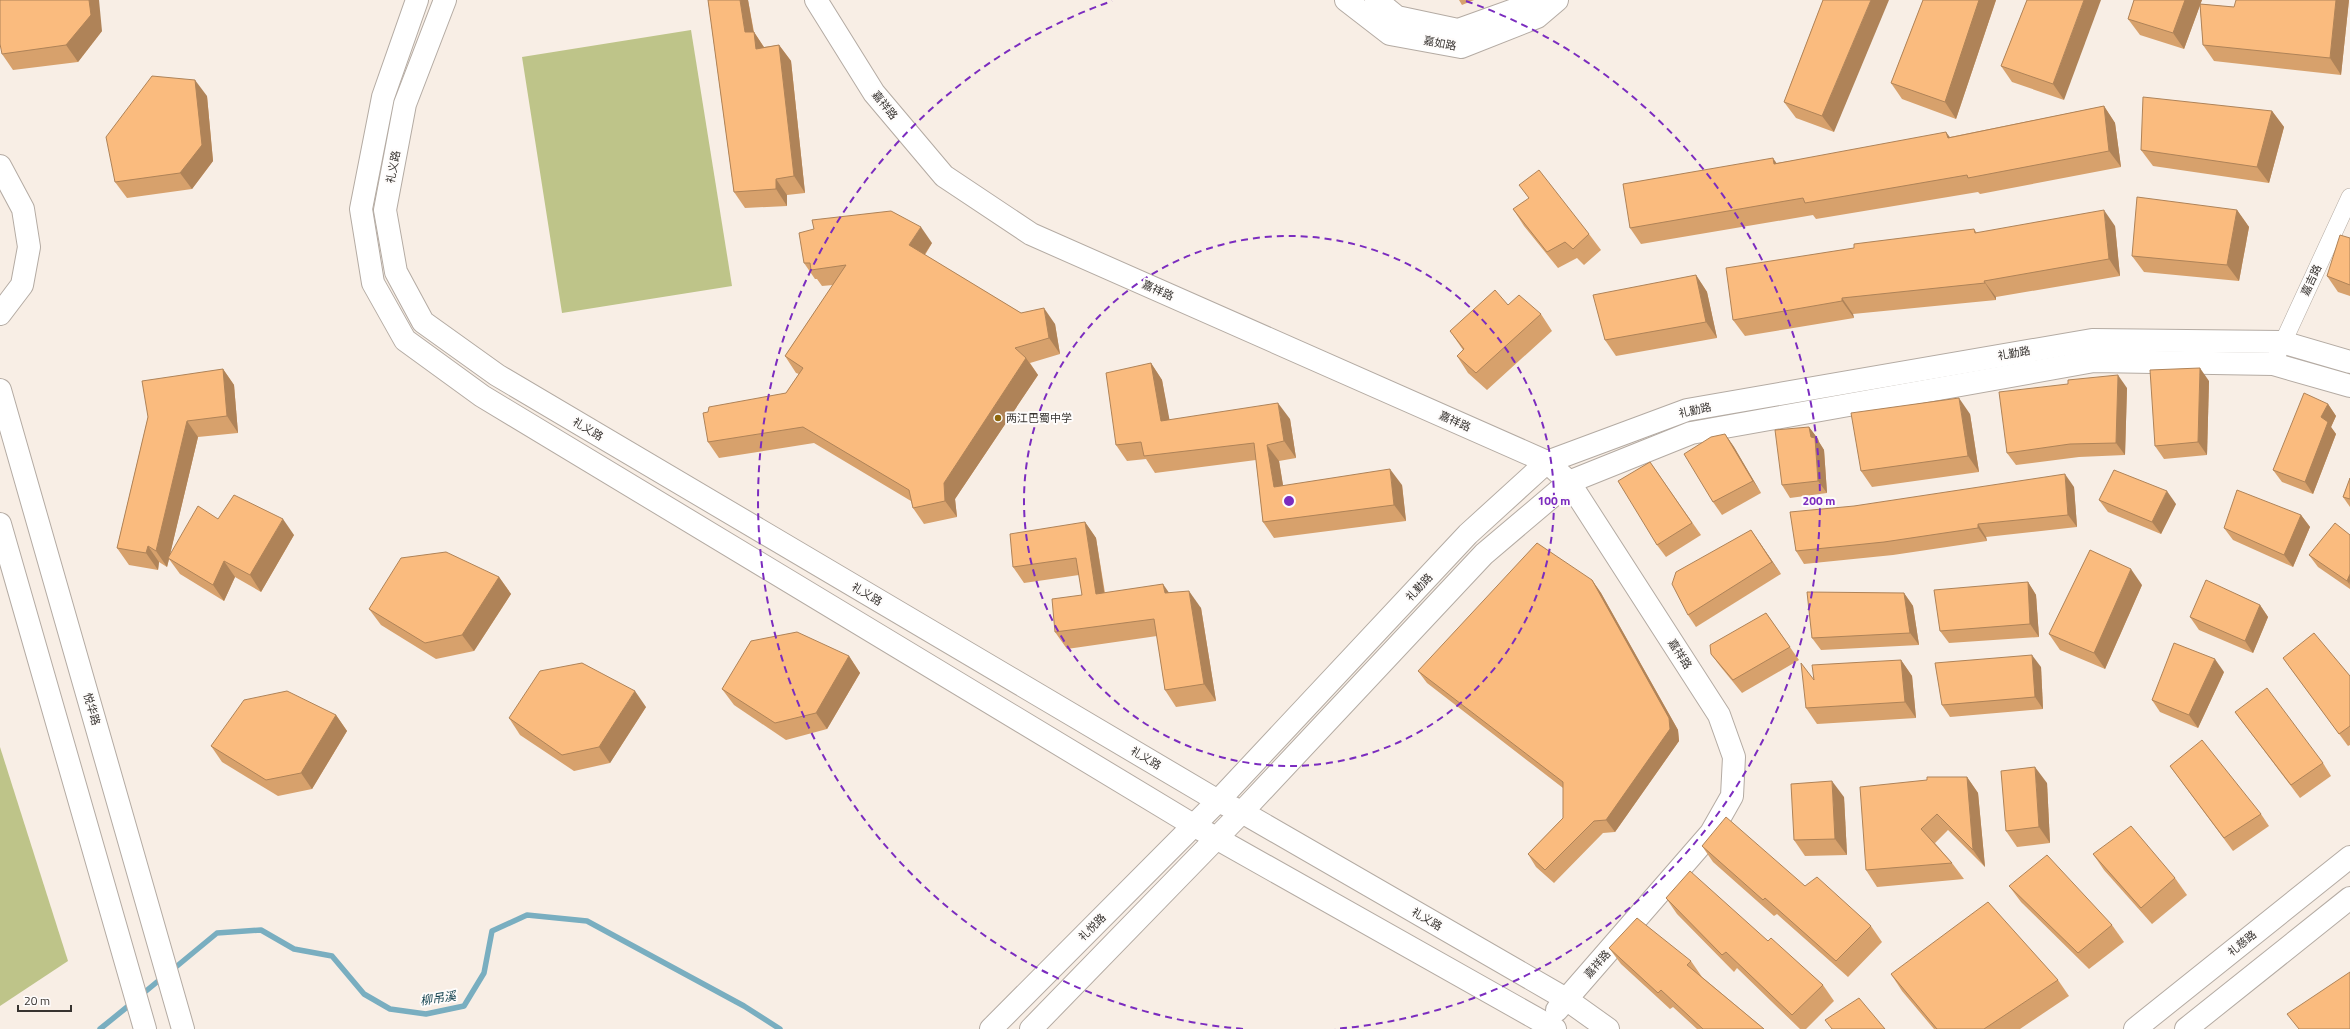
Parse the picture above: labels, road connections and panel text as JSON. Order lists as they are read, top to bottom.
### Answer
{
  "streets": {
    "main road": [
      "嘉如路",
      "嘉祥路",
      "礼义路",
      "礼勤路",
      "悦华路",
      "礼悦路",
      "礼慈路"
    ],
    "street": ["嘉吉路"]
  },
  "crossings": [
    ["嘉祥路", "礼义路"],
    ["嘉祥路", "礼勤路"],
    ["礼义路", "礼勤路"],
    ["嘉吉路", "礼勤路"],
    ["礼勤路", "礼悦路"]
  ],
  "water": ["柳吊溪"],
  "places": ["两江巴蜀中学"],
  "scale_bar": "20 m",
  "rings": ["100 m", "200 m"]
}
